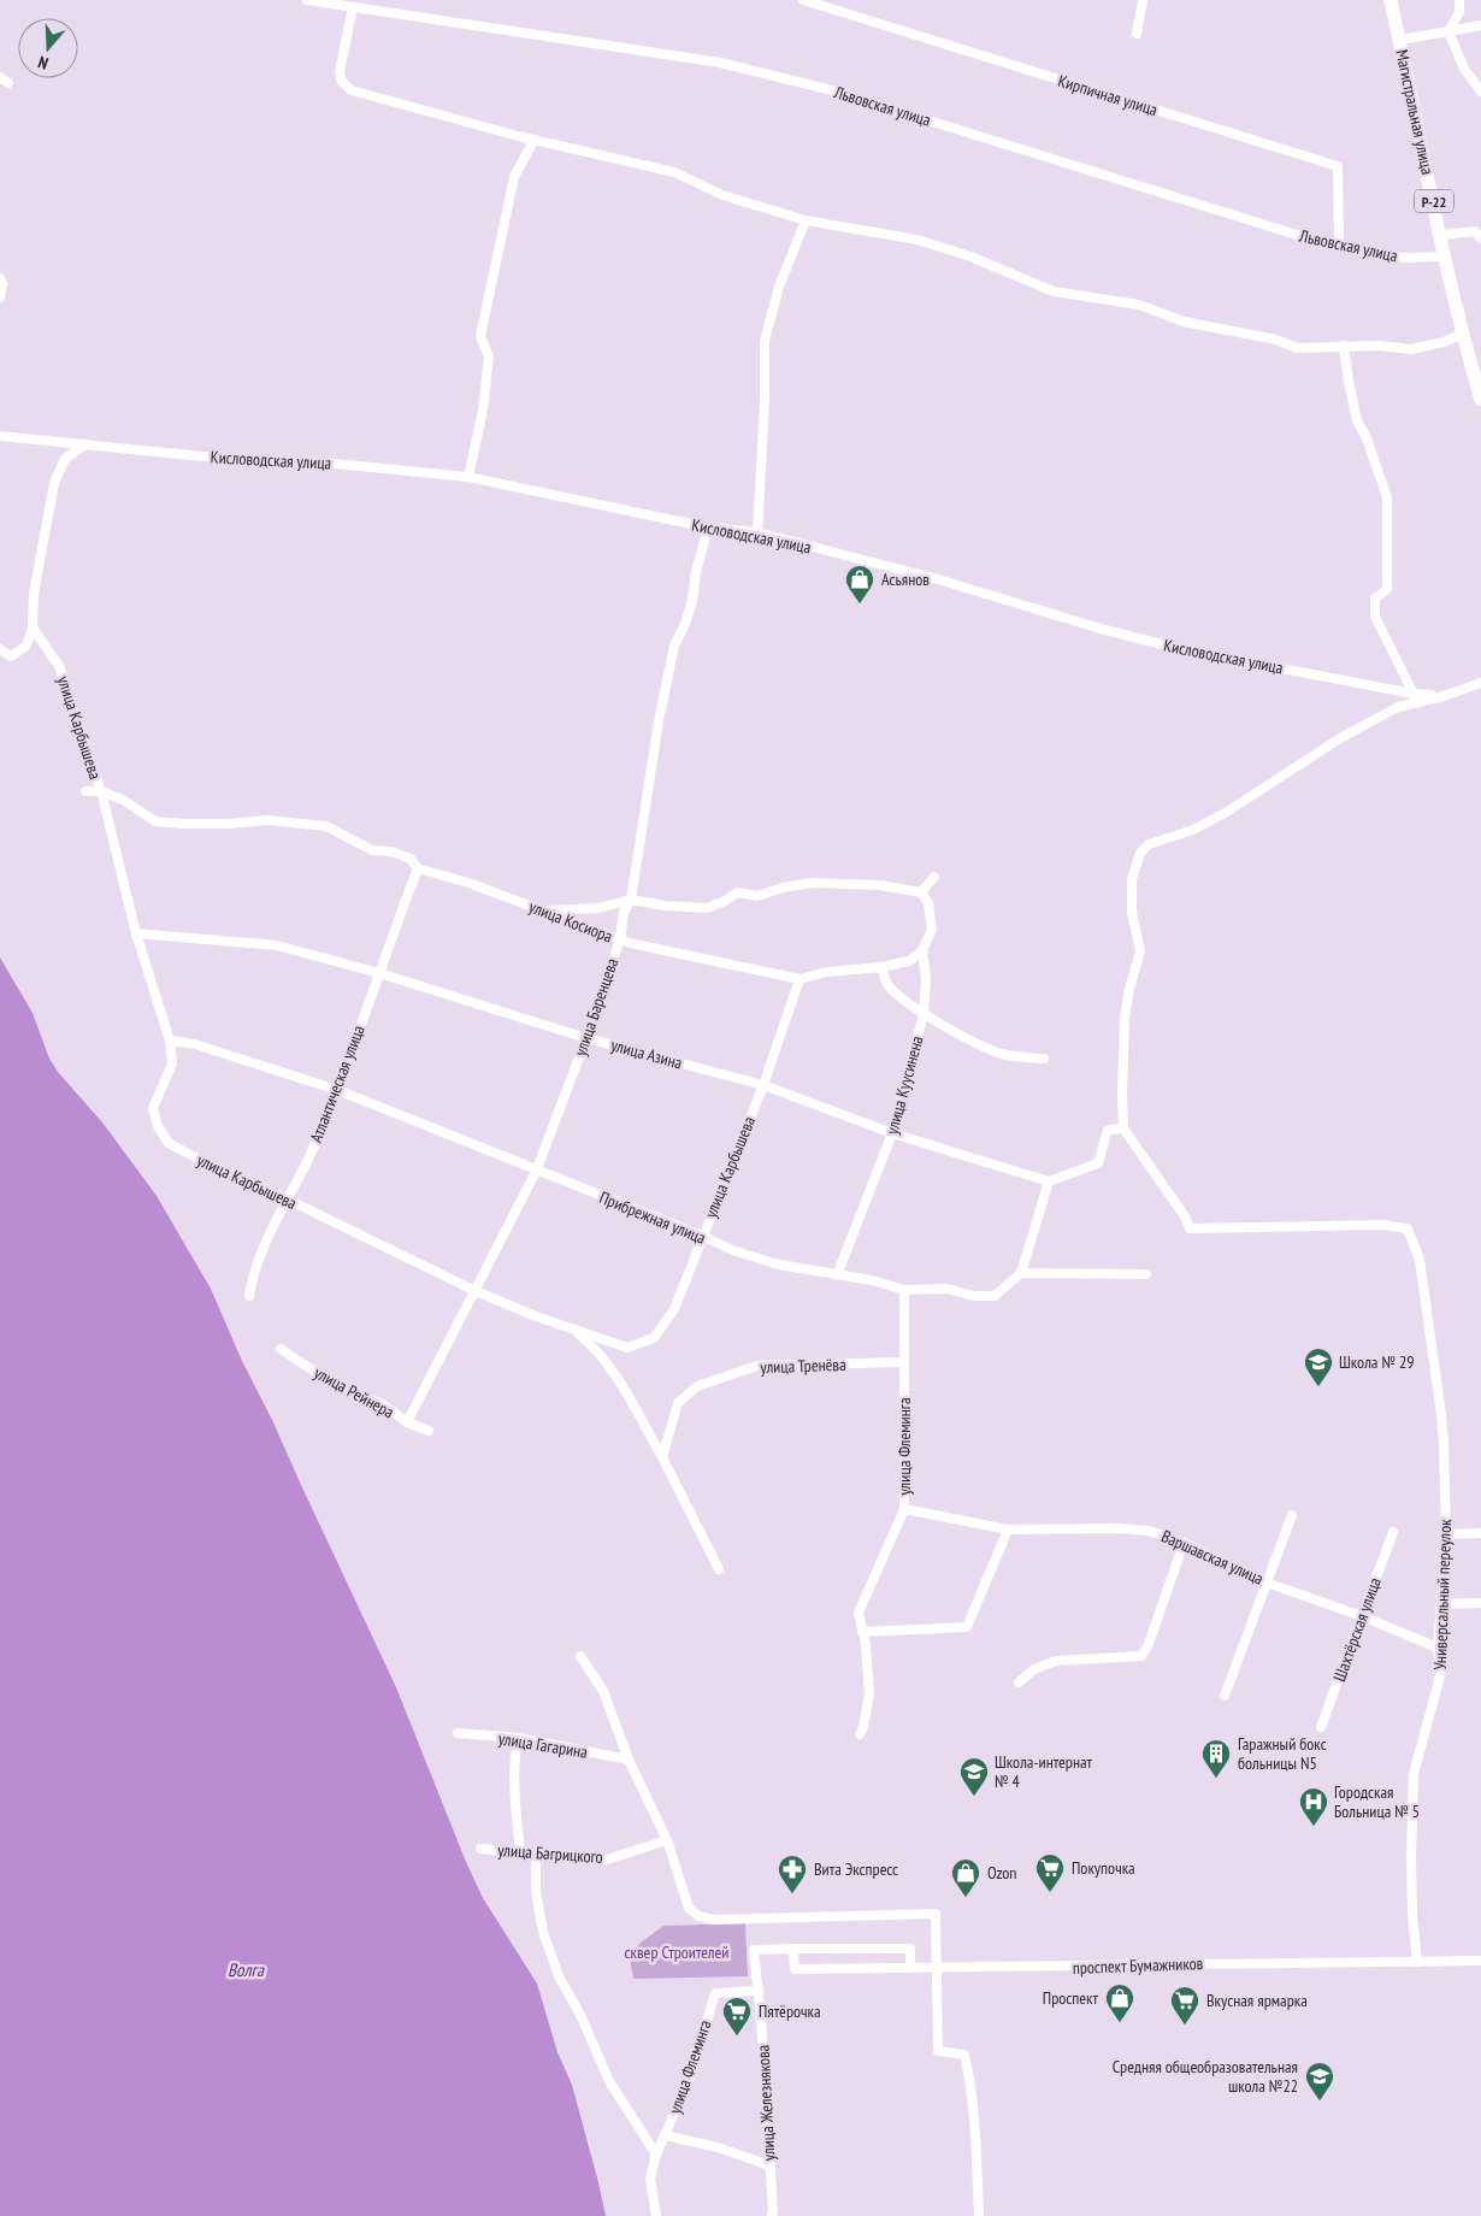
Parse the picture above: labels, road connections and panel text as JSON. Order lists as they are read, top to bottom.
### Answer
{
  "streets": {
    "highway": ["Магистральная улица", "Р-22"],
    "street": [
      "Кирпичная улица",
      "Львовская улица",
      "Кисловодская улица",
      "улица Карбышева",
      "улица Косиора",
      "улица Баренцева",
      "улица Азина",
      "Атлантическая улица",
      "улица Куусинена",
      "Прибрежная улица",
      "улица Тренёва",
      "улица Рейнера",
      "улица Флеминга",
      "Варшавская улица",
      "Универсальный переулок",
      "Шахтёрская улица",
      "улица Гагарина",
      "улица Багрицкого",
      "проспект Бумажников",
      "улица Железнякова"
    ]
  },
  "crossings": [
    ["Кирпичная улица", "Львовская улица"],
    ["Львовская улица", "Магистральная улица"],
    ["Кисловодская улица", "улица Баренцева"],
    ["улица Карбышева", "улица Косиора"],
    ["улица Карбышева", "улица Баренцева"],
    ["улица Карбышева", "улица Азина"],
    ["улица Карбышева", "Атлантическая улица"],
    ["улица Карбышева", "Прибрежная улица"],
    ["улица Косиора", "улица Баренцева"],
    ["улица Косиора", "Атлантическая улица"],
    ["улица Косиора", "улица Куусинена"],
    ["улица Баренцева", "улица Азина"],
    ["улица Баренцева", "Прибрежная улица"],
    ["улица Баренцева", "улица Рейнера"],
    ["улица Азина", "Атлантическая улица"],
    ["улица Азина", "улица Куусинена"],
    ["Атлантическая улица", "Прибрежная улица"],
    ["улица Куусинена", "Прибрежная улица"],
    ["Прибрежная улица", "улица Флеминга"],
    ["улица Тренёва", "улица Флеминга"],
    ["улица Флеминга", "Варшавская улица"],
    ["улица Флеминга", "улица Железнякова"],
    ["Варшавская улица", "Универсальный переулок"],
    ["Варшавская улица", "Шахтёрская улица"],
    ["Универсальный переулок", "проспект Бумажников"],
    ["проспект Бумажников", "улица Железнякова"]
  ],
  "water": ["Волга"],
  "parks": ["сквер Строителей"],
  "places": {
    "shop": ["Асьянов", "Ozon", "Проспект"],
    "school or university": ["Школа № 29", "Школа-интернат № 4", "Средняя общеобразовательная школа №22"],
    "building": ["Гаражный бокс больницы N5"],
    "hospital": ["Городская Больница № 5"],
    "supermarket": ["Покупочка", "Вкусная ярмарка", "Пятёрочка"],
    "pharmacy": ["Вита Экспресс"]
  },
  "north": "bottom"
}
